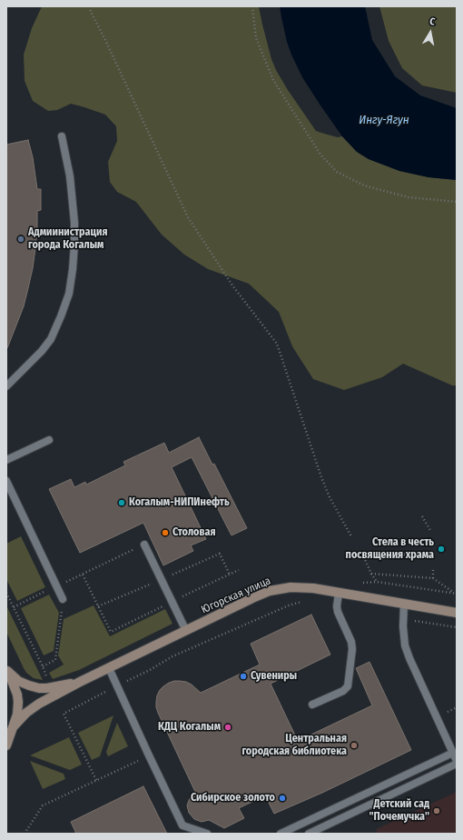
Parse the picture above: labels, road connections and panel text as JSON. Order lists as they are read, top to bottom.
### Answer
{
  "streets": {
    "street": ["Югорская улица"]
  },
  "water": ["Ингу-Ягун"],
  "places": [
    "Адмиинистрация города Когалым",
    "Когалым-НИПИнефть",
    "Столовая",
    "Стела в честь посвящения храма",
    "Сувениры",
    "КДЦ Когалым",
    "Центральная городская библиотека",
    "Сибирское золото",
    "Детский сад \"Почемучка\""
  ],
  "north": "top"
}
